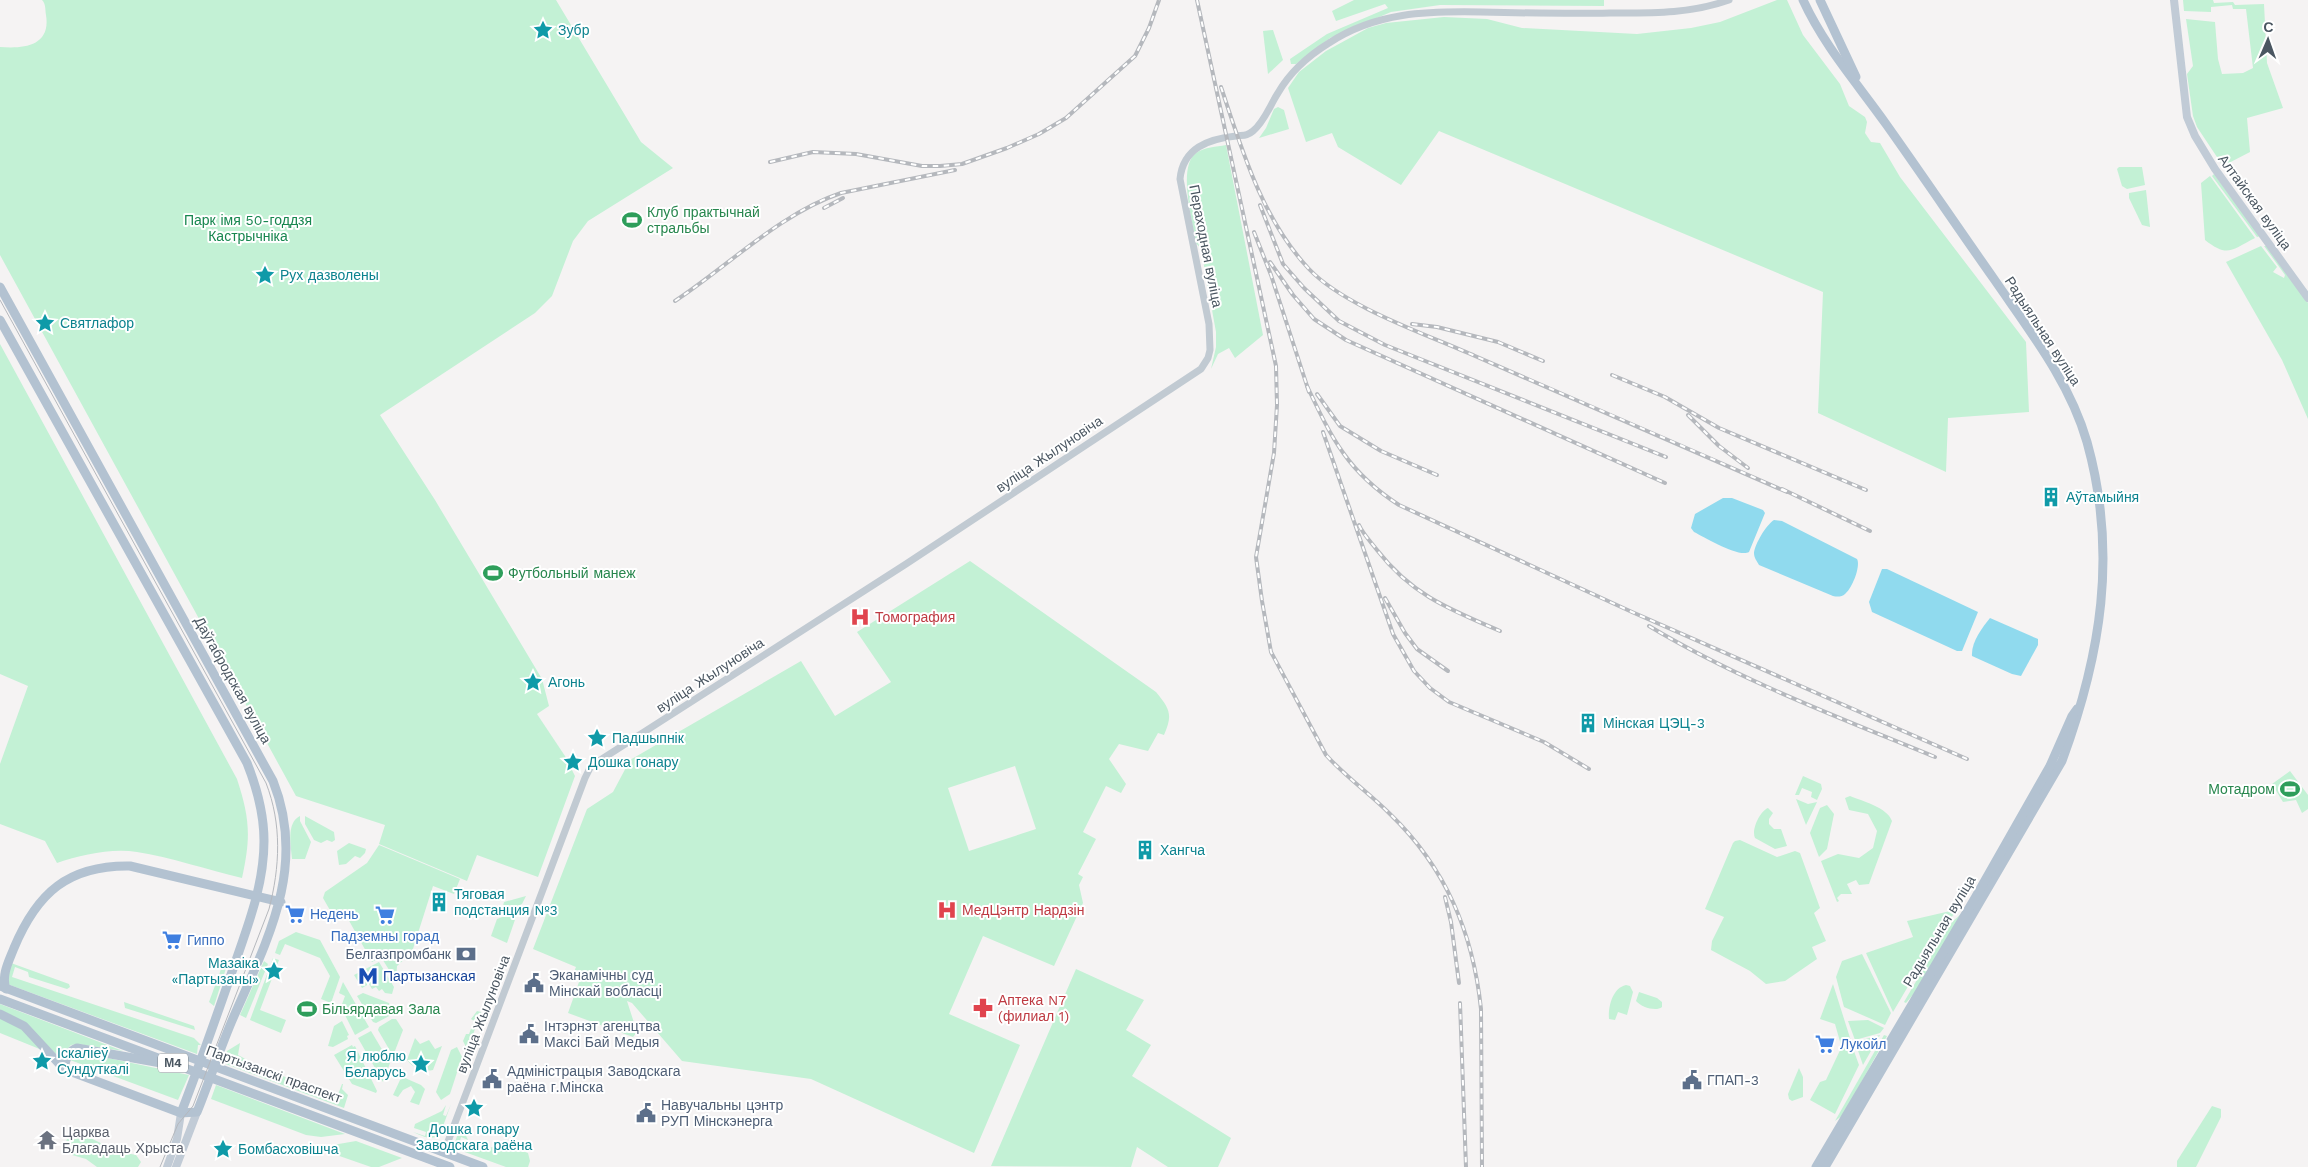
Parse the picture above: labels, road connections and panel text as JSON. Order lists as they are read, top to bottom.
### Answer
{
  "streets": {
    "main road": [
      "Алтайская вуліца",
      "Радыяльная вуліца",
      "вуліца Жылуновіча",
      "Даўгабродская вуліца",
      "М4",
      "Партызанскі праспект"
    ],
    "street": ["Пераходная вуліца"]
  },
  "crossings": [
    ["Пераходная вуліца", "вуліца Жылуновіча"],
    ["вуліца Жылуновіча", "Партызанскі праспект"]
  ],
  "parks": ["Парк імя 50-годдзя Кастрычніка"],
  "places": {
    "place": [
      "Зубр",
      "Рух дазволены",
      "Святлафор",
      "Агонь",
      "Падшыпнік",
      "Дошка гонару",
      "Мазаіка «Партызаны»",
      "Іскаліеў Сундуткалі",
      "Я люблю Беларусь",
      "Дошка гонару Заводскага раёна",
      "Бомбасховішча"
    ],
    "sports": [
      "Клуб практычнай стральбы",
      "Футбольный манеж",
      "Мотадром",
      "Більярдавая Зала"
    ],
    "building": [
      "Аўтамыйня",
      "Мінская ЦЭЦ-3",
      "Хангча",
      "Тяговая подстанция №3"
    ],
    "hospital": ["Томография", "МедЦэнтр Нардзін"],
    "supermarket": [
      "Недень",
      "Падземны горад",
      "Гиппо",
      "Лукойл"
    ],
    "bank": ["Белгазпромбанк"],
    "metro station": ["Партызанская"],
    "public building": [
      "Эканамічны суд Мінскай вобласці",
      "Інтэрнэт агенцтва Максі Бай Медыя",
      "Адміністрацыя Заводскага раёна г.Мінска",
      "ГПАП-3",
      "Навучальны цэнтр РУП Мінскэнерга"
    ],
    "pharmacy": ["Аптека N7 (филиал 1)"],
    "temple": ["Царква Благадаць Хрыста"]
  },
  "north": "top"
}
